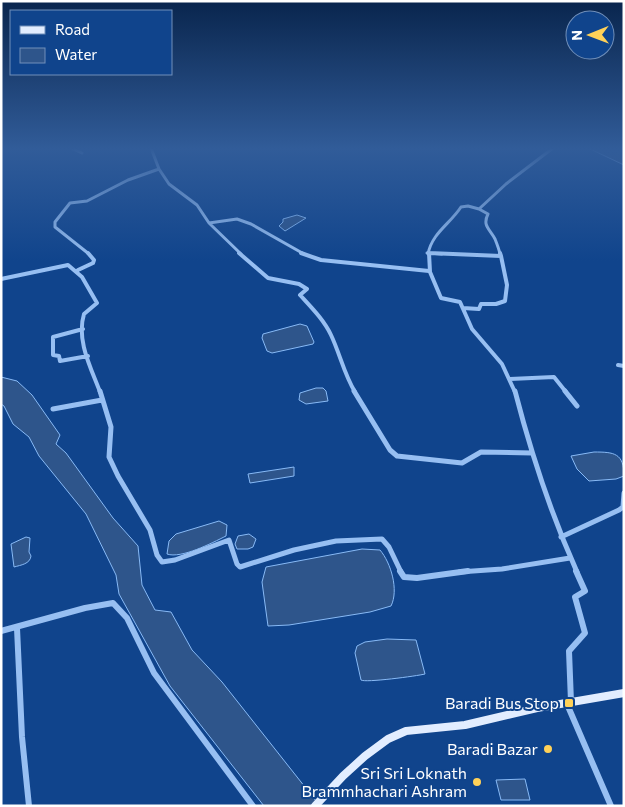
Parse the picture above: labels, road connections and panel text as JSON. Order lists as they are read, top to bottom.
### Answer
{
  "places": {
    "transit": ["Baradi Bus Stop"],
    "other": ["Baradi Bazar", "Sri Sri Loknath Brammhachari Ashram"]
  },
  "legend": ["Road", "Water"],
  "north": "left"
}
